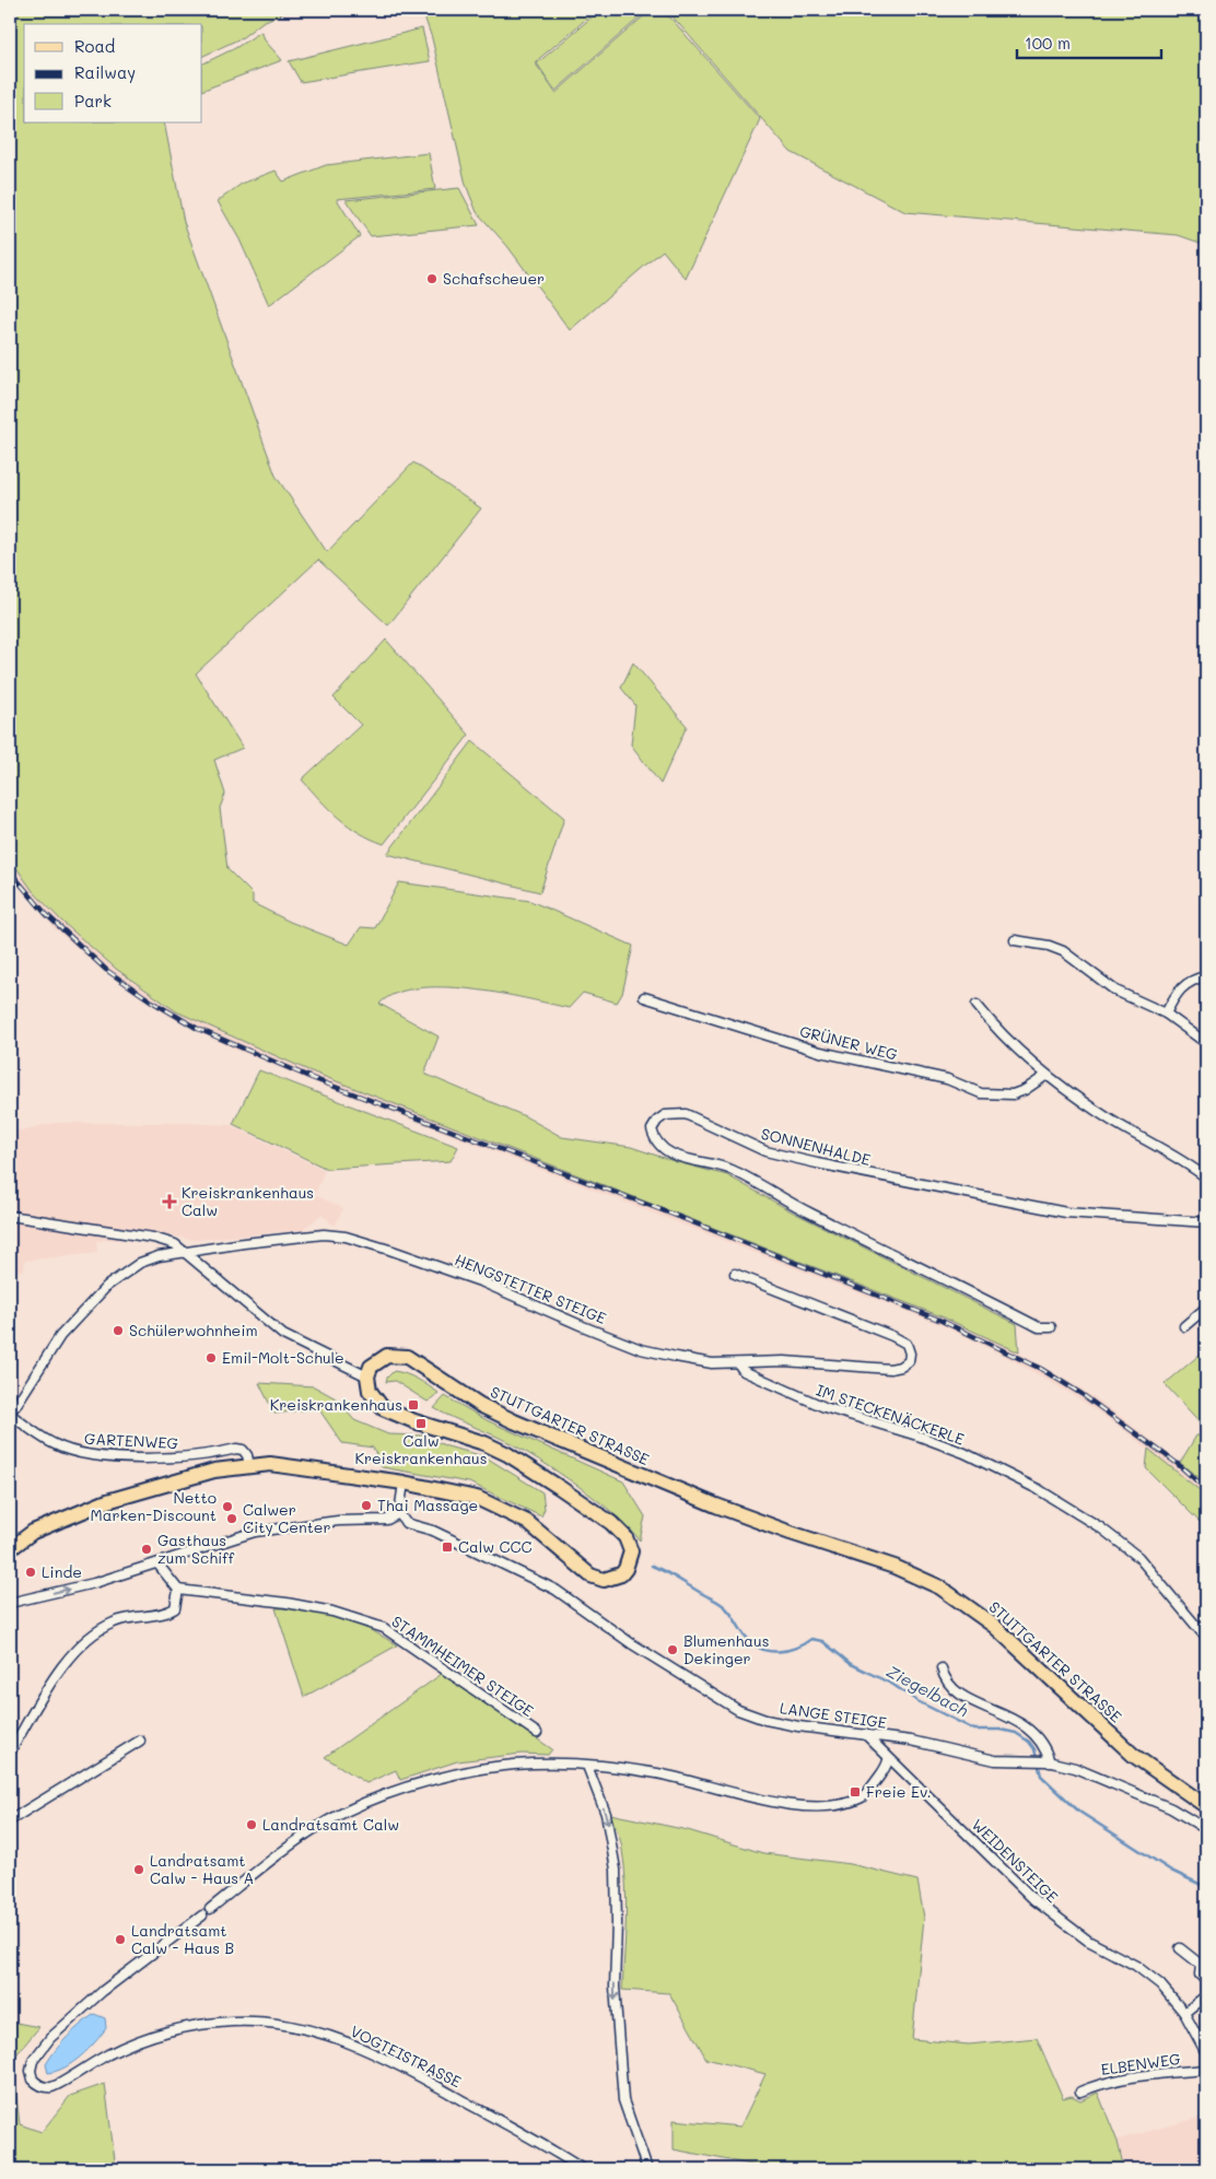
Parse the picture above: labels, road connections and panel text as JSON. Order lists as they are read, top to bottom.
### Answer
{
  "streets": {
    "main road": ["STUTTGARTER STRASSE"],
    "street": [
      "GRÜNER WEG",
      "SONNENHALDE",
      "HENGSTETTER STEIGE",
      "IM STECKENÄCKERLE",
      "GARTENWEG",
      "STAMMHEIMER STEIGE",
      "LANGE STEIGE",
      "WEIDENSTEIGE",
      "VOGTEISTRASSE",
      "ELBENWEG"
    ]
  },
  "crossings": [
    ["HENGSTETTER STEIGE", "IM STECKENÄCKERLE"],
    ["HENGSTETTER STEIGE", "GARTENWEG"],
    ["LANGE STEIGE", "WEIDENSTEIGE"]
  ],
  "water": ["Ziegelbach"],
  "places": {
    "other": [
      "Schafscheuer",
      "Schülerwohnheim",
      "Emil-Molt-Schule",
      "Thai Massage",
      "Netto Marken-Discount",
      "Calwer City Center",
      "Gasthaus zum Schiff",
      "Linde",
      "Blumenhaus Dekinger",
      "Landratsamt Calw",
      "Landratsamt Calw - Haus A",
      "Landratsamt Calw - Haus B"
    ],
    "health": ["Kreiskrankenhaus Calw"],
    "transit": [
      "Kreiskrankenhaus",
      "Calw Kreiskrankenhaus",
      "Calw CCC",
      "Freie Ev."
    ]
  },
  "legend": ["Road", "Railway", "Park"],
  "scale_bar": "100 m"
}
